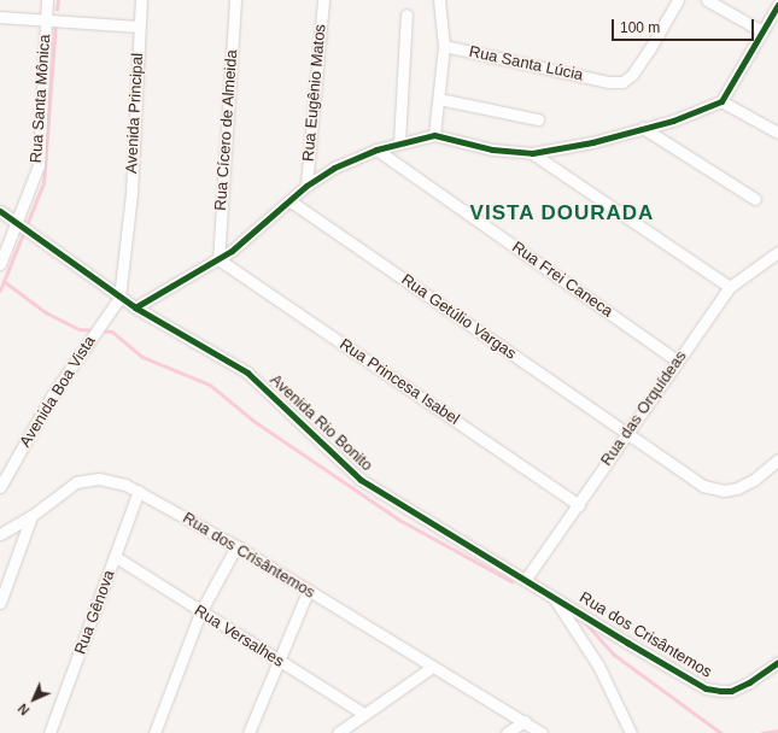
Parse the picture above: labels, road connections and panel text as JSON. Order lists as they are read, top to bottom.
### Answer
{
  "streets": {
    "street": [
      "Rua Santa Lúcia",
      "Rua Eugênio Matos",
      "Rua Santa Mônica",
      "Avenida Principal",
      "Rua Cícero de Almeida",
      "Rua Frei Caneca",
      "Rua Getúlio Vargas",
      "Rua Princesa Isabel",
      "Avenida Boa Vista",
      "Rua das Orquídeas",
      "Avenida Rio Bonito",
      "Rua dos Crisântemos",
      "Rua Gênova",
      "Rua Versalhes"
    ]
  },
  "crossings": [
    ["Rua Santa Mônica", "Avenida Rio Bonito"],
    ["Avenida Principal", "Avenida Boa Vista"],
    ["Avenida Principal", "Avenida Rio Bonito"],
    ["Rua Cícero de Almeida", "Rua Princesa Isabel"],
    ["Rua Frei Caneca", "Rua das Orquídeas"],
    ["Rua Getúlio Vargas", "Rua das Orquídeas"],
    ["Rua Princesa Isabel", "Rua das Orquídeas"],
    ["Avenida Boa Vista", "Avenida Rio Bonito"],
    ["Rua das Orquídeas", "Avenida Rio Bonito"],
    ["Avenida Rio Bonito", "Rua dos Crisântemos"],
    ["Rua dos Crisântemos", "Rua Gênova"],
    ["Rua Gênova", "Rua Versalhes"]
  ],
  "districts": ["VISTA DOURADA"],
  "scale_bar": "100 m",
  "north": "bottom left"
}
